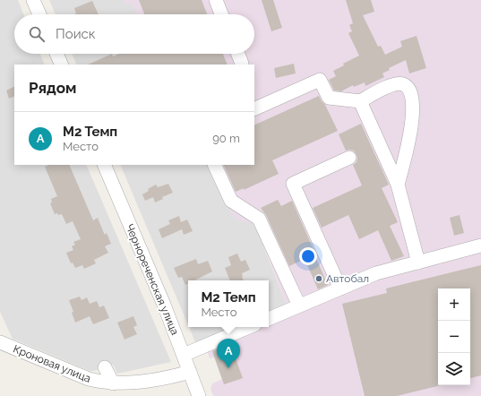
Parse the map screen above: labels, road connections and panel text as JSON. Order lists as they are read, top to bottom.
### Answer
{
  "streets": {
    "street": ["Чернореченская улица", "Кроновая улица"]
  },
  "crossings": [
    ["Чернореченская улица", "Кроновая улица"]
  ],
  "places": ["Автобал"],
  "page": {
    "search": "Поиск",
    "heading": "Рядом",
    "list": [
      {
        "mark": "A",
        "name": "М2 Темп",
        "note": "Место",
        "value": "90 m"
      }
    ],
    "popup": ["М2 Темп", "Место"],
    "map_buttons": ["+", "−"],
    "pins": "A"
  }
}
